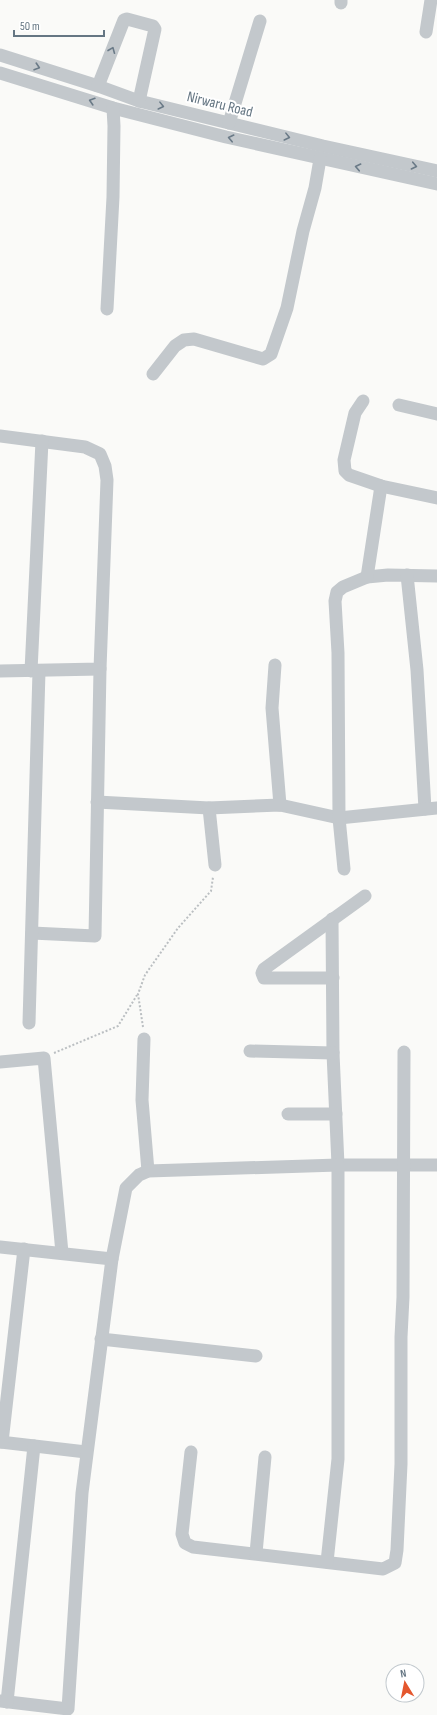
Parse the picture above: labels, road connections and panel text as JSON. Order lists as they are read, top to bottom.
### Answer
{
  "streets": {
    "street": ["Nirwaru Road"]
  },
  "scale_bar": "50 m",
  "north": "top"
}
